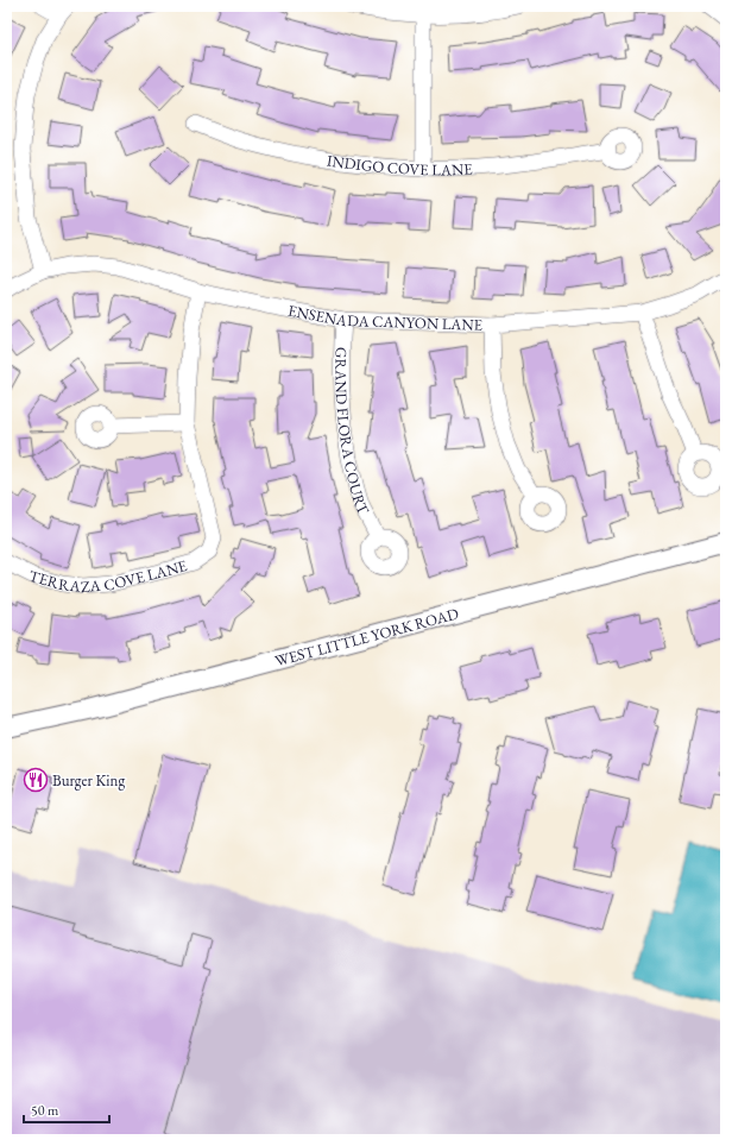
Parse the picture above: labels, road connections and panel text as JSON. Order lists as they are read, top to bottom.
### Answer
{
  "streets": {
    "main road": ["WEST LITTLE YORK ROAD"],
    "street": [
      "INDIGO COVE LANE",
      "ENSENADA CANYON LANE",
      "GRAND FLORA COURT",
      "TERRAZA COVE LANE"
    ]
  },
  "crossings": [
    ["ENSENADA CANYON LANE", "GRAND FLORA COURT"]
  ],
  "places": {
    "restaurant": ["Burger King"]
  },
  "scale_bar": "50 m"
}
